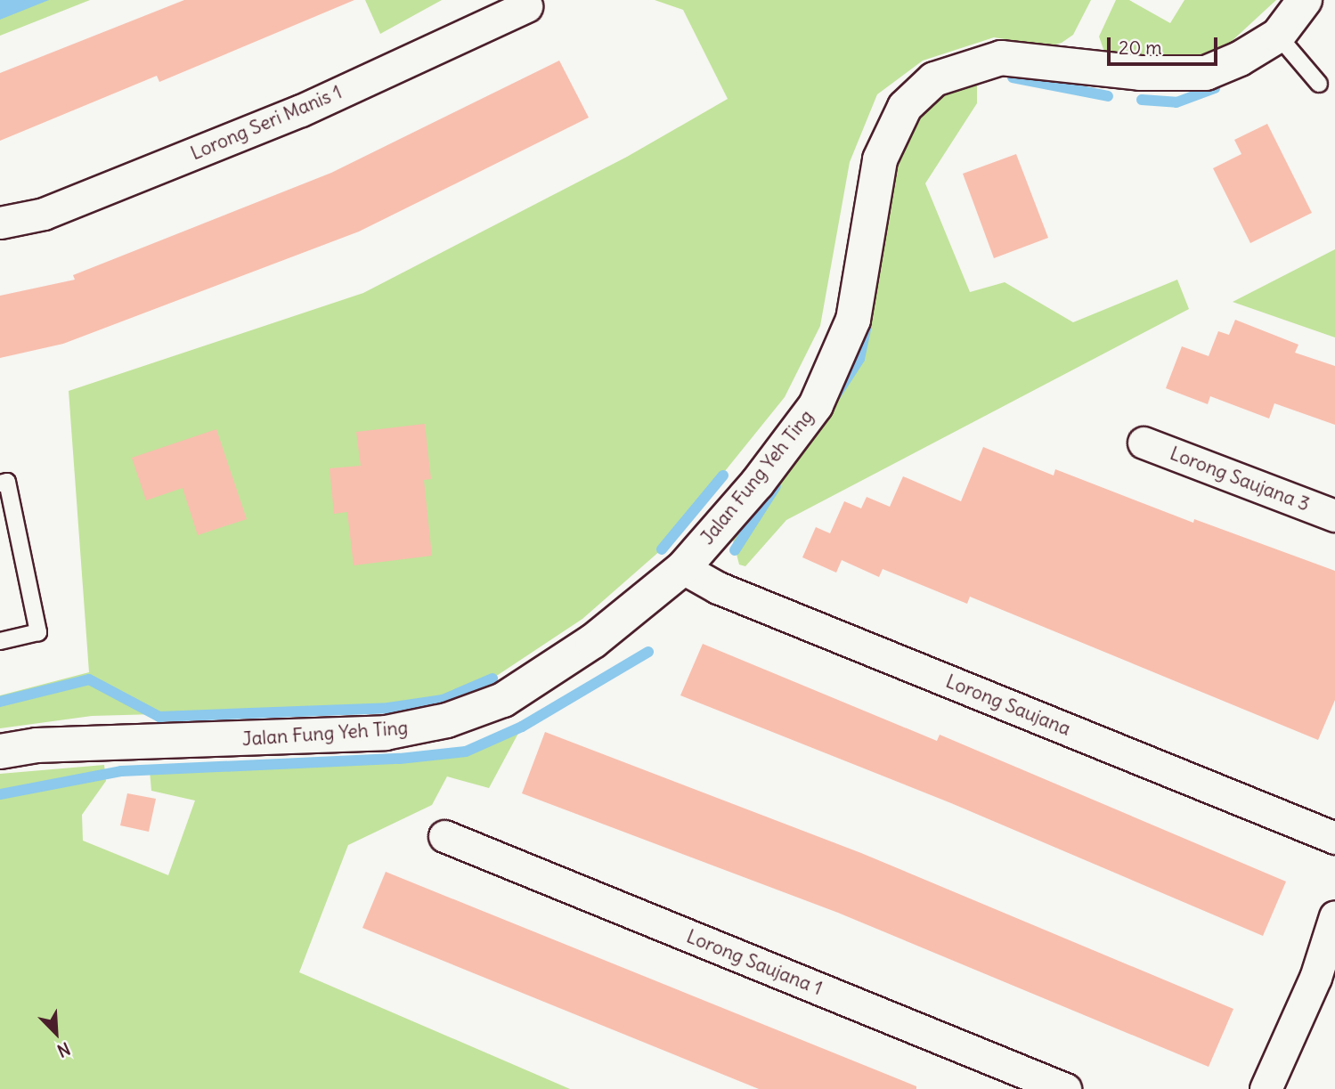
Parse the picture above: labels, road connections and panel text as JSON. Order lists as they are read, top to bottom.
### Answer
{
  "streets": {
    "street": [
      "Lorong Seri Manis 1",
      "Jalan Fung Yeh Ting",
      "Lorong Saujana 3",
      "Lorong Saujana",
      "Lorong Saujana 1"
    ]
  },
  "crossings": [
    ["Jalan Fung Yeh Ting", "Lorong Saujana"]
  ],
  "scale_bar": "20 m",
  "north": "bottom right"
}
